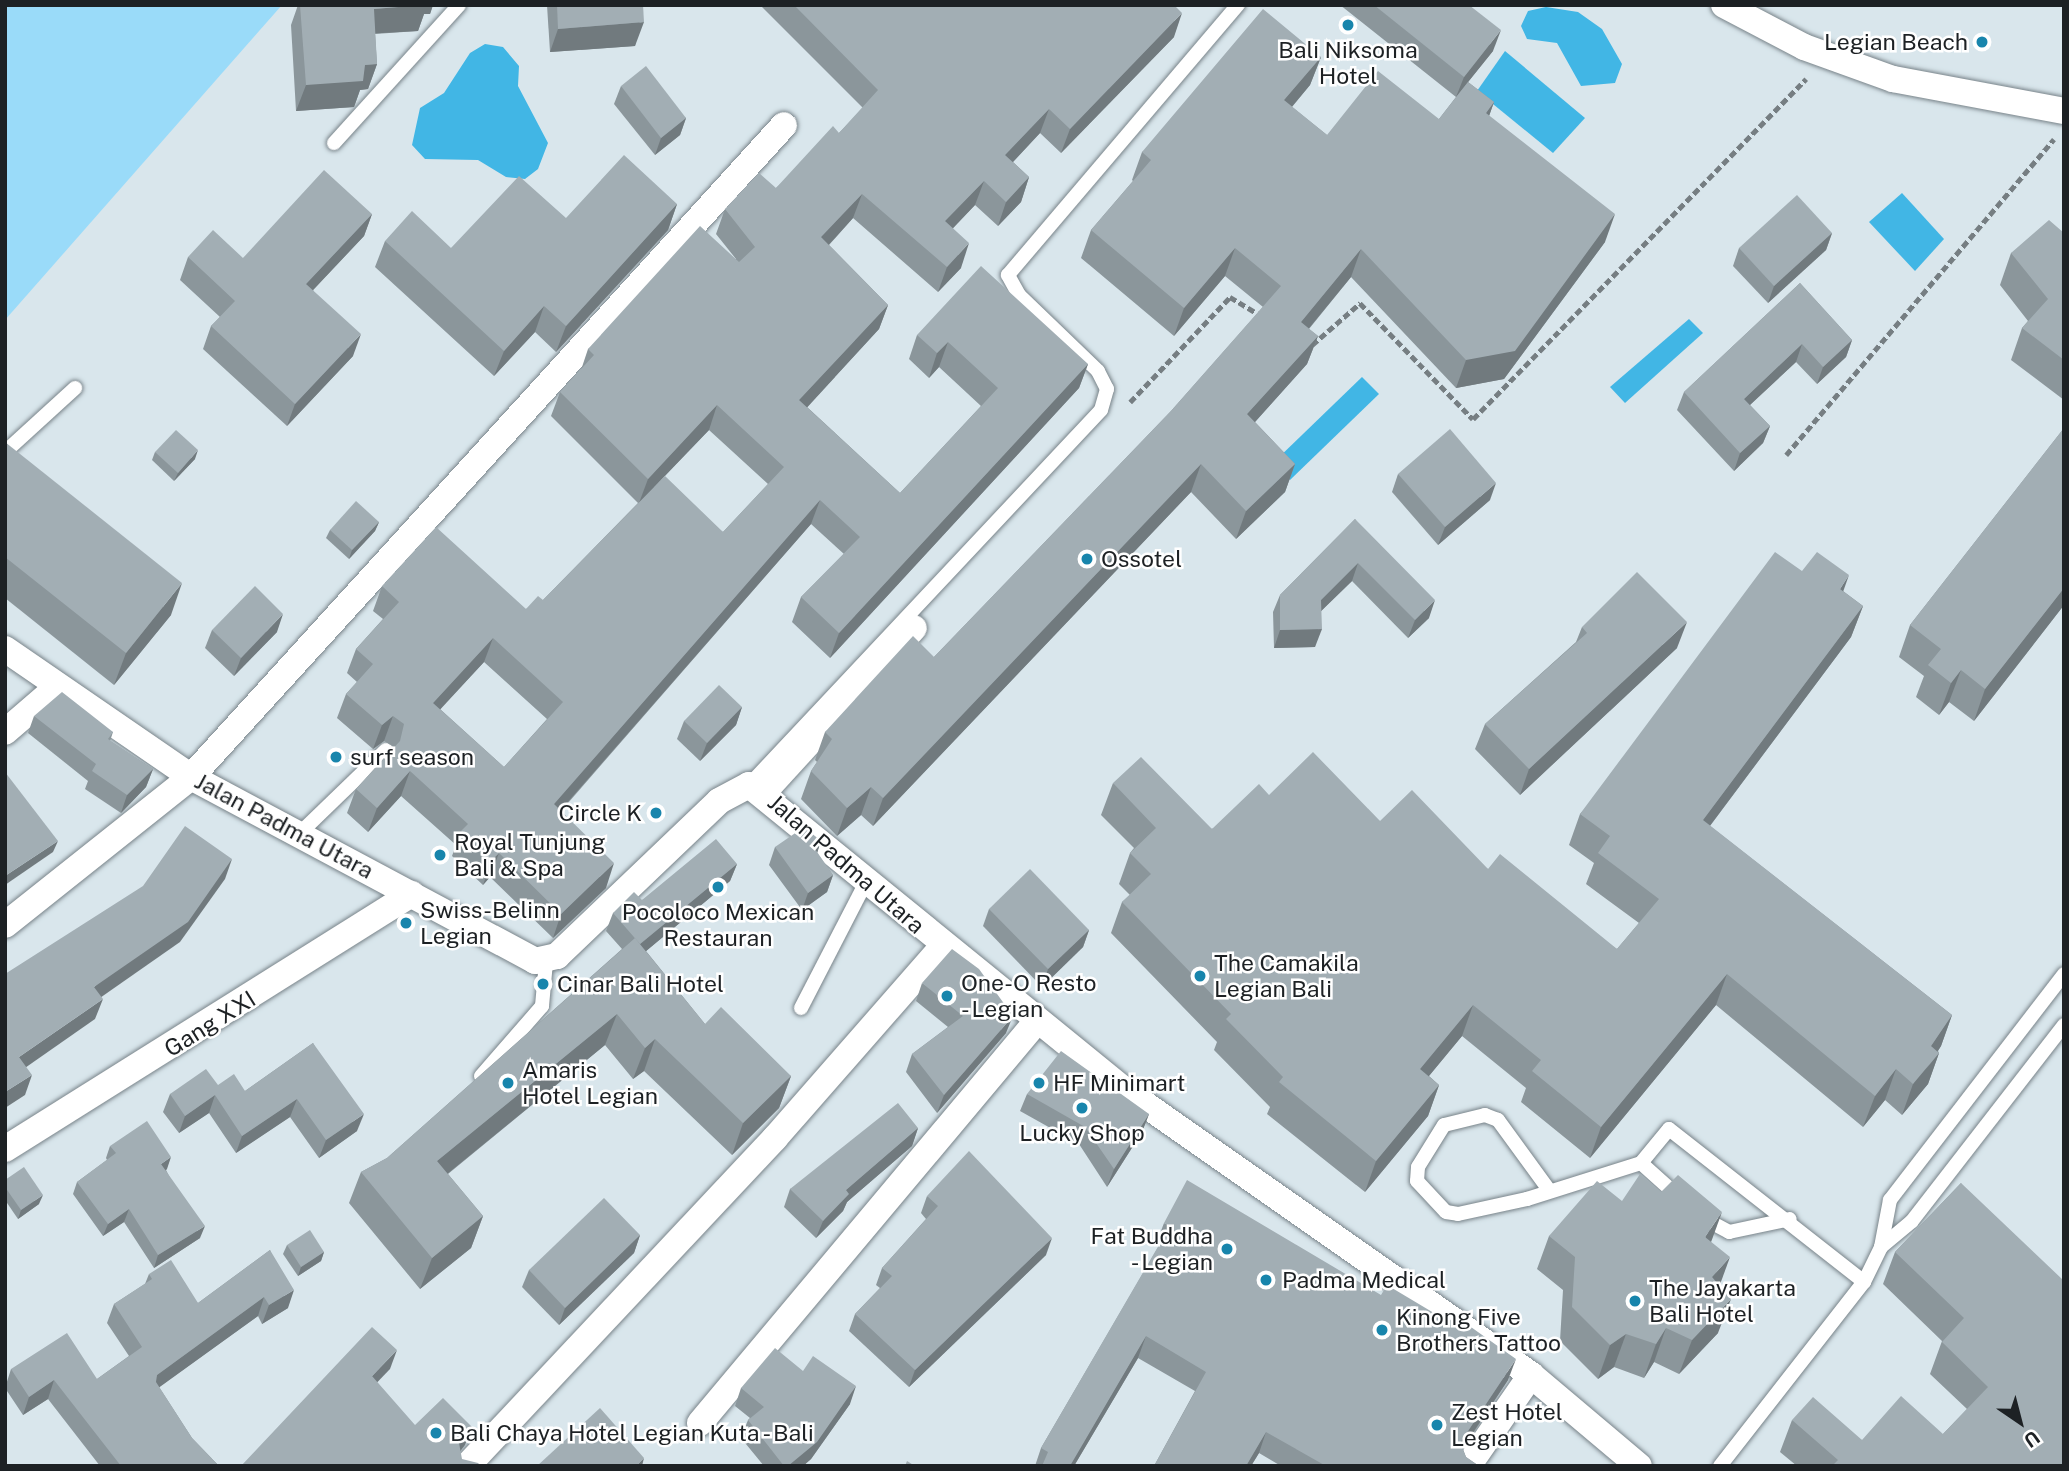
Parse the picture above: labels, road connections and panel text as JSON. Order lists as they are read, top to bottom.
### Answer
{
  "streets": {
    "street": ["Jalan Padma Utara", "Gang XXI"]
  },
  "crossings": [
    ["Jalan Padma Utara", "Gang XXI"]
  ],
  "places": [
    "Bali Niksoma Hotel",
    "Legian Beach",
    "Ossotel",
    "surf season",
    "Circle K",
    "Royal Tunjung Bali & Spa",
    "Pocoloco Mexican Restauran",
    "Swiss-Belinn Legian",
    "The Camakila Legian Bali",
    "Cinar Bali Hotel",
    "One-O Resto - Legian",
    "Amaris Hotel Legian",
    "HF Minimart",
    "Lucky Shop",
    "Fat Buddha - Legian",
    "Padma Medical",
    "The Jayakarta Bali Hotel",
    "Kinong Five Brothers Tattoo",
    "Zest Hotel Legian",
    "Bali Chaya Hotel Legian Kuta - Bali"
  ],
  "north": "bottom right"
}
